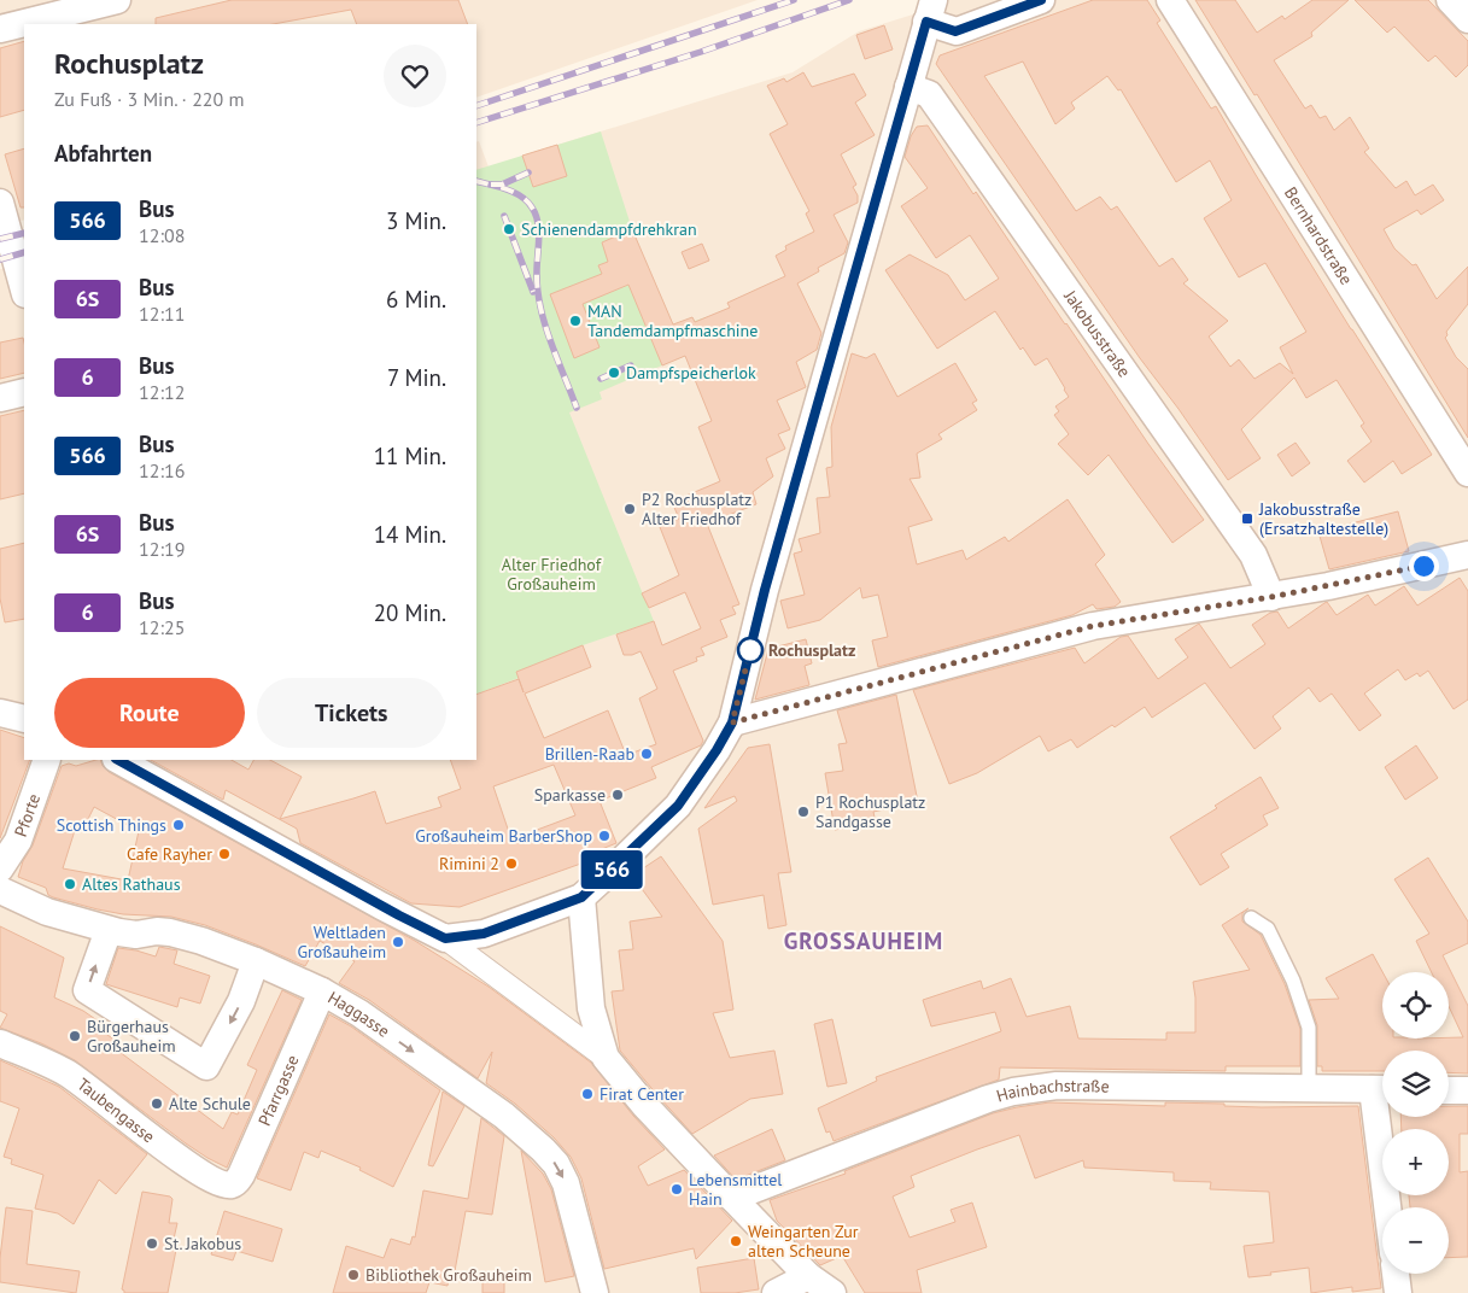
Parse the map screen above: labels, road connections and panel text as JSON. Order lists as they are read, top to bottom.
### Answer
{
  "streets": {
    "street": [
      "Bernhardstraße",
      "Jakobusstraße",
      "Pforte",
      "Haggasse",
      "Pfarrgasse",
      "Hainbachstraße",
      "Taubengasse"
    ]
  },
  "crossings": [
    ["Haggasse", "Pfarrgasse"],
    ["Pfarrgasse", "Taubengasse"]
  ],
  "districts": ["GROSSAUHEIM"],
  "parks": ["Alter Friedhof Großauheim"],
  "places": {
    "other": [
      "Schienendampfdrehkran",
      "MAN Tandemdampfmaschine",
      "Dampfspeicherlok",
      "P2 Rochusplatz Alter Friedhof",
      "Rochusplatz",
      "Brillen-Raab",
      "Sparkasse",
      "P1 Rochusplatz Sandgasse",
      "Scottish Things",
      "Großauheim BarberShop",
      "Cafe Rayher",
      "Rimini 2",
      "Altes Rathaus",
      "Weltladen Großauheim",
      "Bürgerhaus Großauheim",
      "Firat Center",
      "Alte Schule",
      "Lebensmittel Hain",
      "Weingarten Zur alten Scheune",
      "St. Jakobus",
      "Bibliothek Großauheim"
    ],
    "transit": ["Jakobusstraße (Ersatzhaltestelle)"]
  },
  "lines": ["bus line 566"],
  "page": {
    "on_map": "566",
    "heading": [
      ["Rochusplatz", "Zu Fuß · 3 Min. · 220 m"],
      "Abfahrten"
    ],
    "list": [
      {
        "mark": "566",
        "name": "Bus",
        "note": "12:08",
        "value": "3 Min."
      },
      {
        "mark": "6S",
        "name": "Bus",
        "note": "12:11",
        "value": "6 Min."
      },
      {
        "mark": "6",
        "name": "Bus",
        "note": "12:12",
        "value": "7 Min."
      },
      {
        "mark": "566",
        "name": "Bus",
        "note": "12:16",
        "value": "11 Min."
      },
      {
        "mark": "6S",
        "name": "Bus",
        "note": "12:19",
        "value": "14 Min."
      },
      {
        "mark": "6",
        "name": "Bus",
        "note": "12:25",
        "value": "20 Min."
      }
    ],
    "buttons": ["Route", "Tickets"],
    "map_buttons": ["+", "−"]
  }
}
